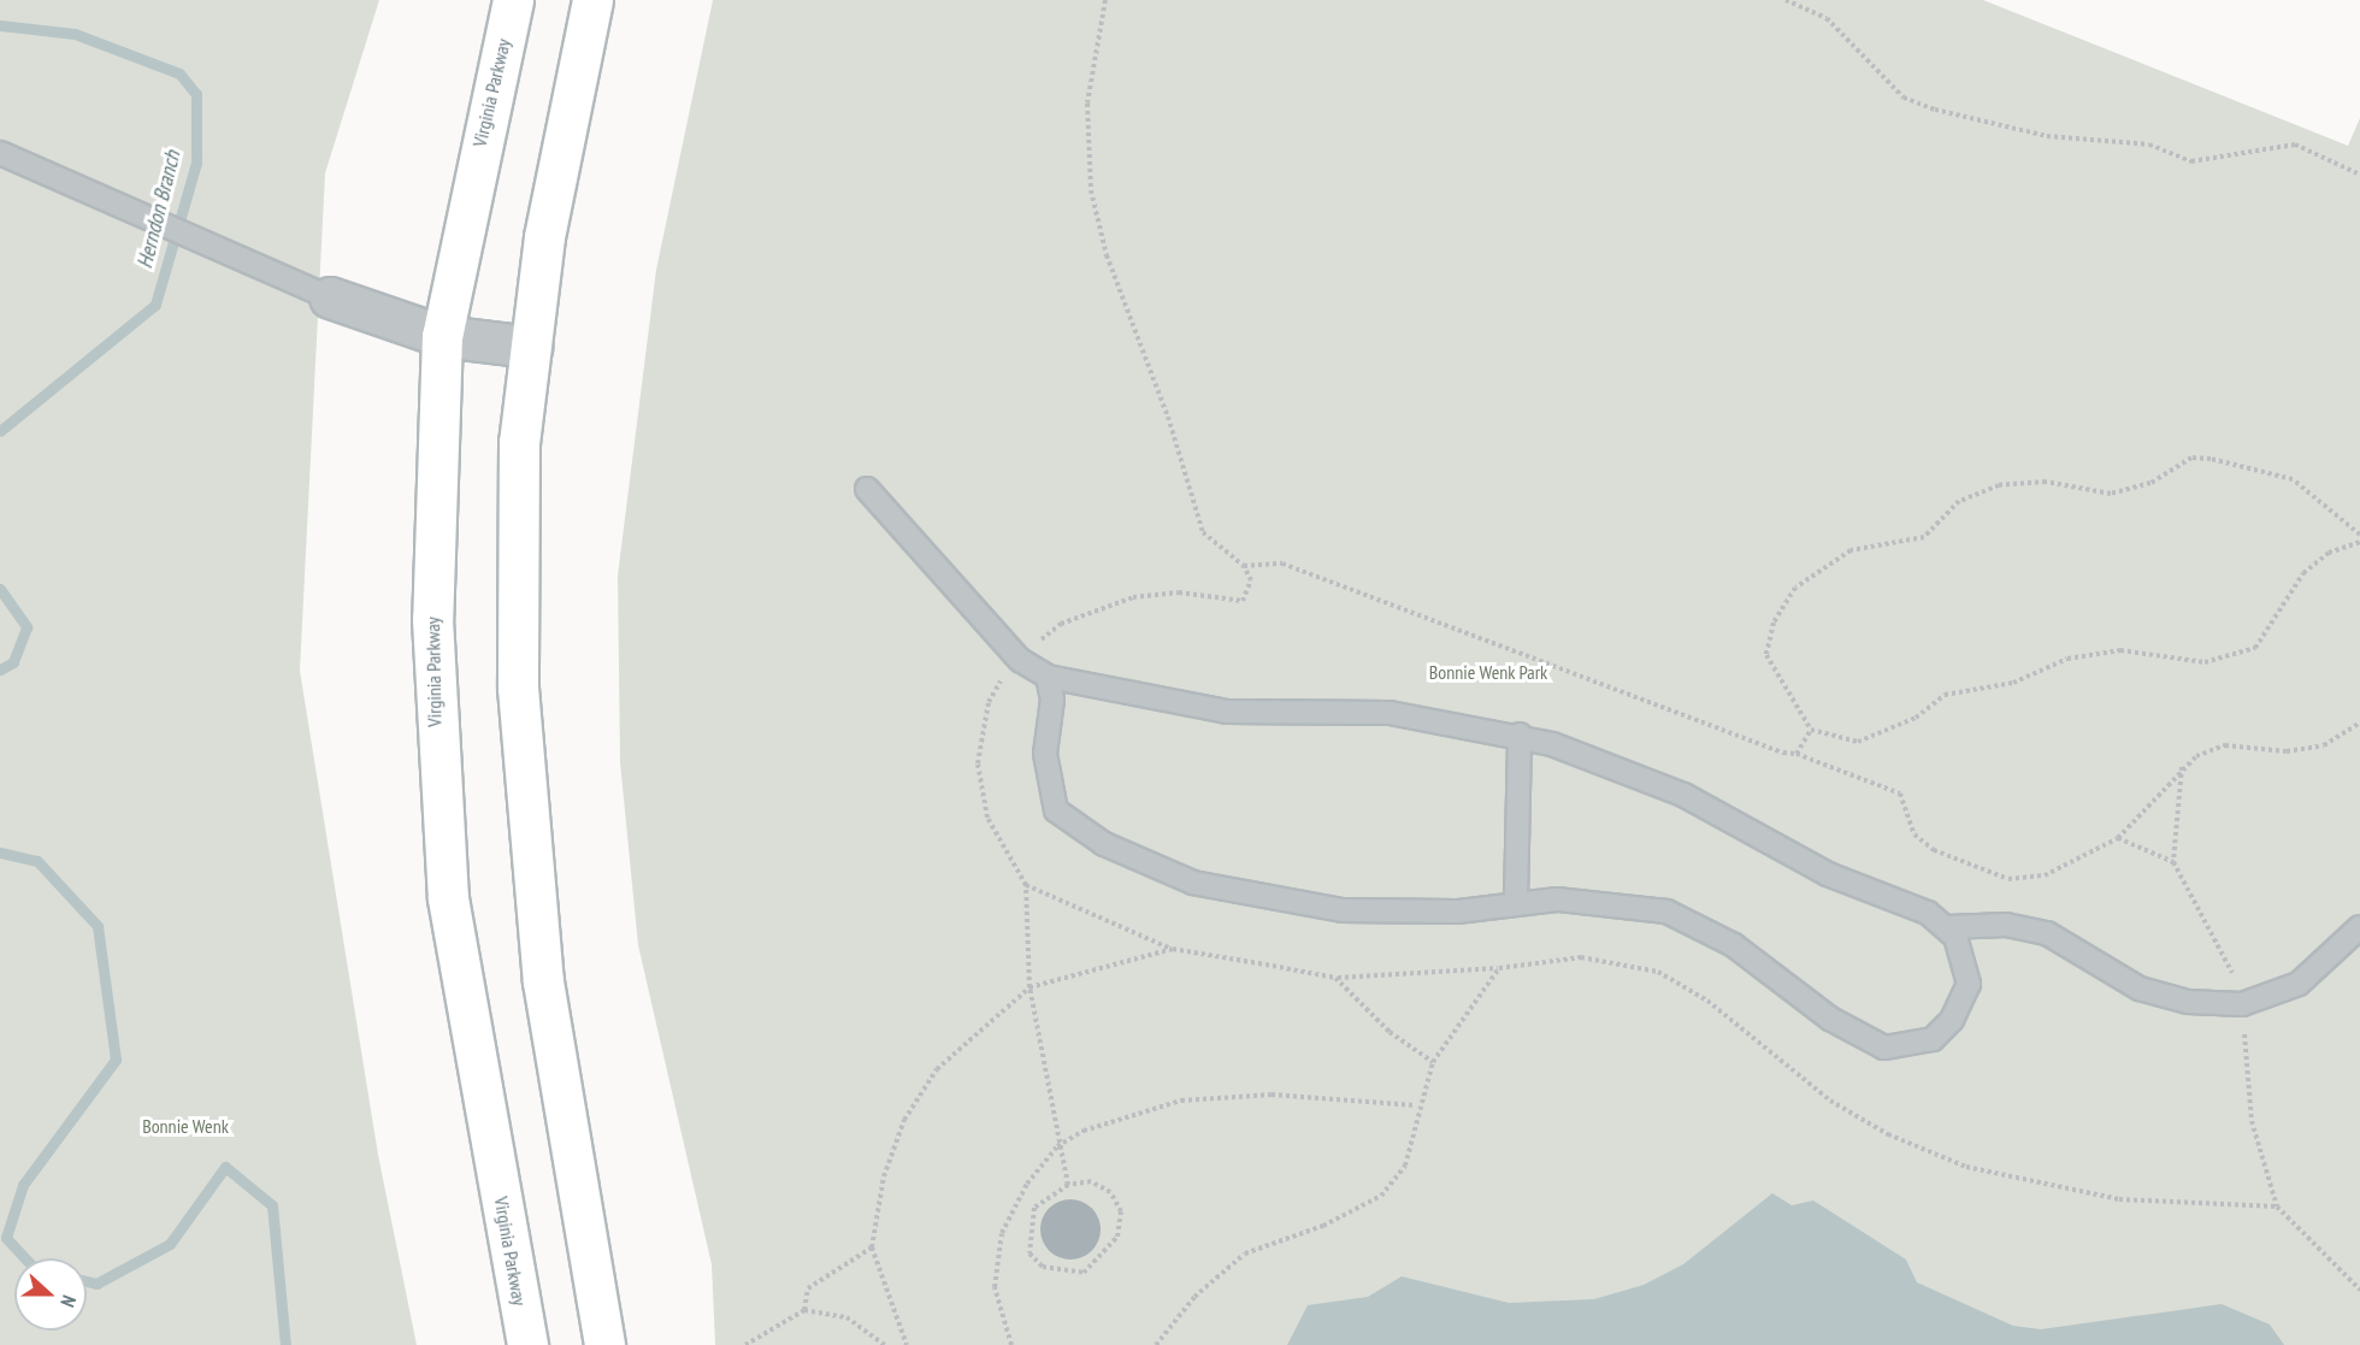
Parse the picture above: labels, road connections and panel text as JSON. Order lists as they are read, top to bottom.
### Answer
{
  "streets": {
    "main road": ["Virginia Parkway"]
  },
  "water": ["Herndon Branch"],
  "parks": ["Bonnie Wenk Park", "Bonnie Wenk"],
  "north": "right"
}
